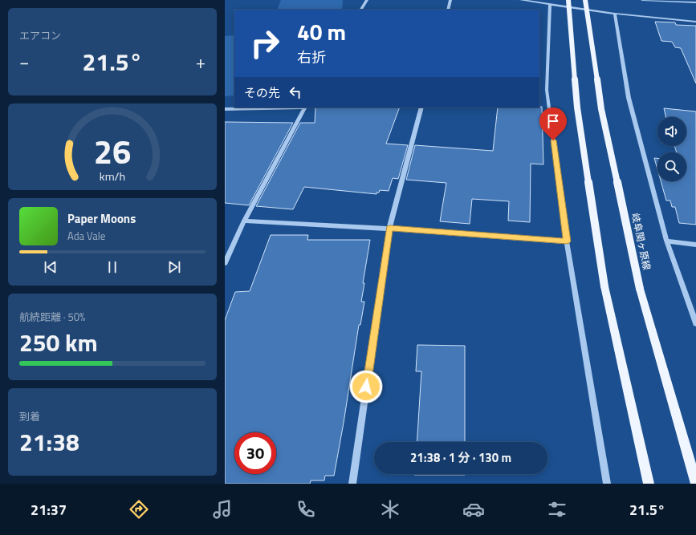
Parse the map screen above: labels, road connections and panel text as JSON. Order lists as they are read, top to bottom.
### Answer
{
  "streets": {
    "main road": ["岐阜関ヶ原線"]
  },
  "page": {
    "tile": [
      "エアコン",
      ["航続距離 · 50%", "250 km"],
      ["到着", "21:38"]
    ],
    "turn": ["40 m", "右折"],
    "heat": ["−", "21.5°", "+"],
    "then": "その先",
    "song": ["Paper Moons", "Ada Vale"],
    "limit": "30",
    "trip": "21:38 · 1 分 · 130 m",
    "tabs": ["21:37", "21.5°"],
    "gauge": ["26", "km/h"]
  }
}
